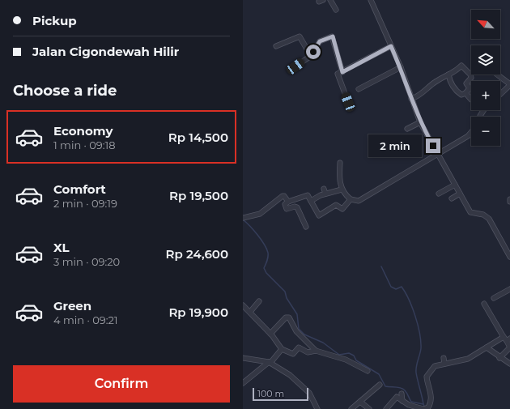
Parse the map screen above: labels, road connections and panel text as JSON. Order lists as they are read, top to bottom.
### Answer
{
  "scale_bar": "100 m",
  "north": "top left",
  "page": {
    "banner": ["Pickup", "Jalan Cigondewah Hilir"],
    "map_buttons": ["+", "−"],
    "heading": "Choose a ride",
    "list": [
      {
        "name": "Economy",
        "note": "1 min · 09:18",
        "value": "Rp 14,500"
      },
      {
        "name": "Comfort",
        "note": "2 min · 09:19",
        "value": "Rp 19,500"
      },
      {
        "name": "XL",
        "note": "3 min · 09:20",
        "value": "Rp 24,600"
      },
      {
        "name": "Green",
        "note": "4 min · 09:21",
        "value": "Rp 19,900"
      }
    ],
    "bubble": "2 min",
    "buttons": "Confirm",
    "scale": "100 m"
  }
}
